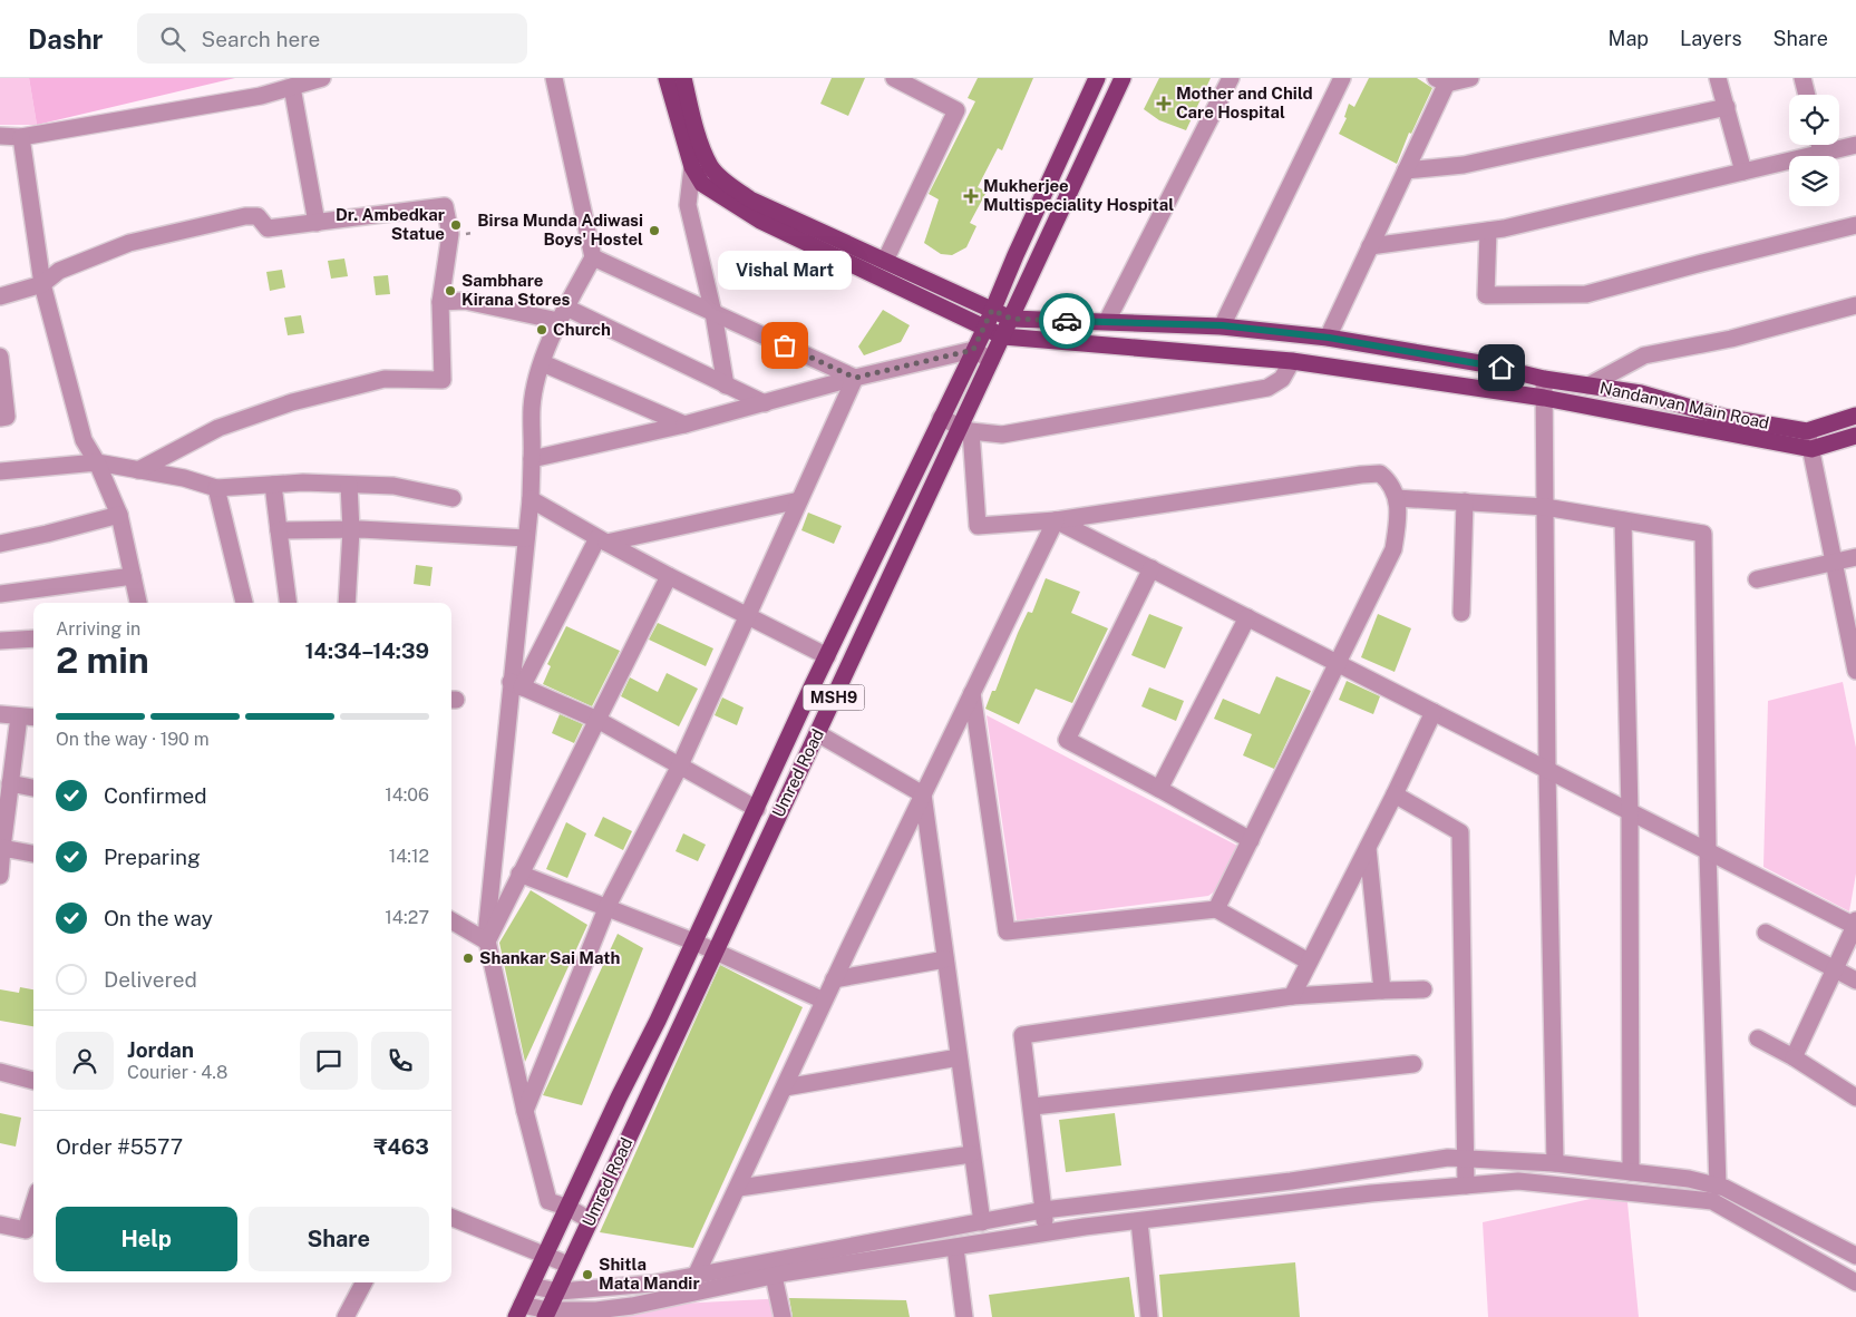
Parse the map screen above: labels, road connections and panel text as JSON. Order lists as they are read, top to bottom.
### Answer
{
  "streets": {
    "main road": ["Nandanvan Main Road", "MSH9", "Umred Road"]
  },
  "crossings": [
    ["Nandanvan Main Road", "Umred Road"]
  ],
  "places": {
    "health": ["Mother and Child Care Hospital", "Mukherjee Multispeciality Hospital"],
    "other": [
      "Dr. Ambedkar Statue",
      "Birsa Munda Adiwasi Boys' Hostel",
      "Sambhare Kirana Stores",
      "Church",
      "Vishal Mart",
      "Shankar Sai Math",
      "Shitla Mata Mandir"
    ]
  },
  "page": {
    "header": "Dashr",
    "search": "Search here",
    "nav": ["Map", "Layers", "Share"],
    "bubble": "Vishal Mart",
    "heading": ["2 min", "Arriving in", "14:34–14:39"],
    "panel": [
      "Jordan",
      "Courier · 4.8",
      "Order #5577",
      "₹463"
    ],
    "bar": "On the way · 190 m",
    "list": [
      ["Confirmed", "14:06"],
      ["Preparing", "14:12"],
      ["On the way", "14:27"],
      "Delivered"
    ],
    "buttons": ["Help", "Share"]
  }
}
